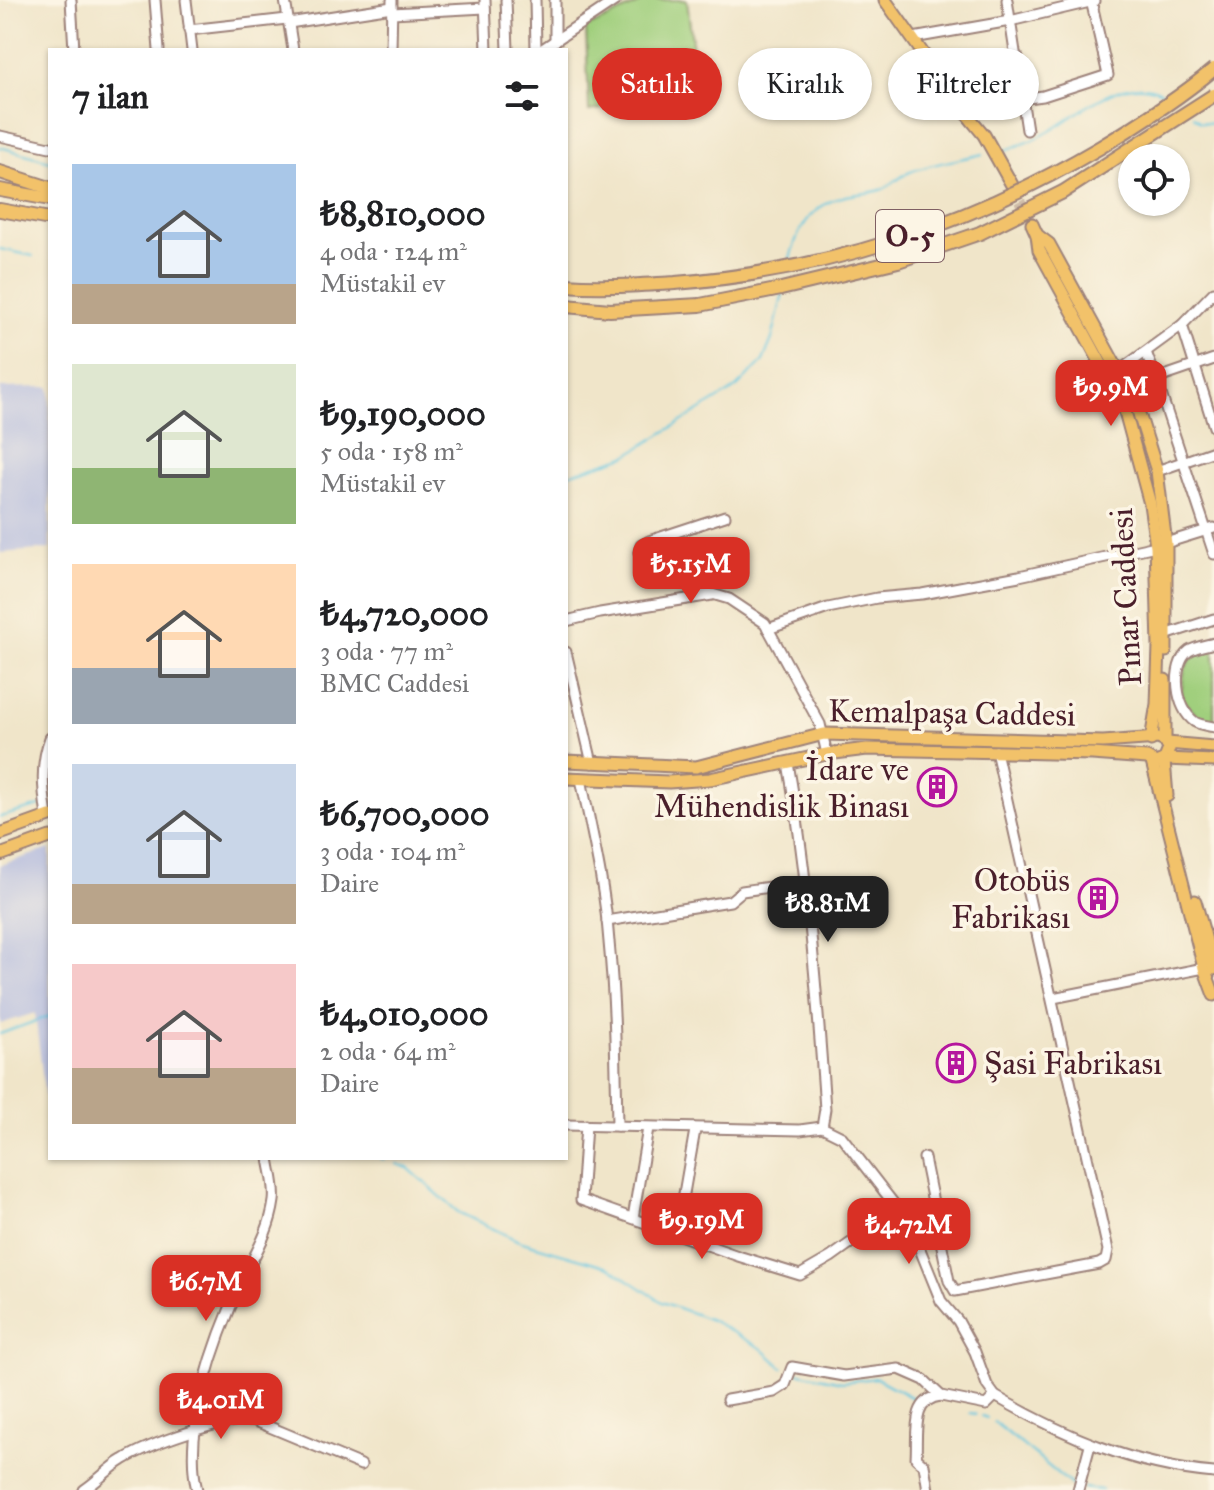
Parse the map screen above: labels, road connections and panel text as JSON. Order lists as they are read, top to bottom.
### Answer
{
  "streets": {
    "highway": ["O-5"],
    "main road": ["Pınar Caddesi", "Kemalpaşa Caddesi"]
  },
  "crossings": [
    ["Pınar Caddesi", "Kemalpaşa Caddesi"]
  ],
  "places": {
    "building": ["İdare ve Mühendislik Binası", "Otobüs Fabrikası", "Şasi Fabrikası"]
  },
  "page": {
    "chip": ["Satılık", "Kiralık", "Filtreler"],
    "heading": "7 ilan",
    "list": [
      {
        "name": "₺8,810,000",
        "note": "4 oda · 124 m² · Müstakil ev"
      },
      {
        "name": "₺9,190,000",
        "note": "5 oda · 158 m² · Müstakil ev"
      },
      {
        "name": "₺4,720,000",
        "note": "3 oda · 77 m² · BMC Caddesi"
      },
      {
        "name": "₺6,700,000",
        "note": "3 oda · 104 m² · Daire"
      },
      {
        "name": "₺4,010,000",
        "note": "2 oda · 64 m² · Daire"
      }
    ],
    "price": [
      "₺9.9M",
      "₺5.15M",
      "₺8.81M",
      "₺9.19M",
      "₺4.72M",
      "₺6.7M",
      "₺4.01M"
    ]
  }
}
